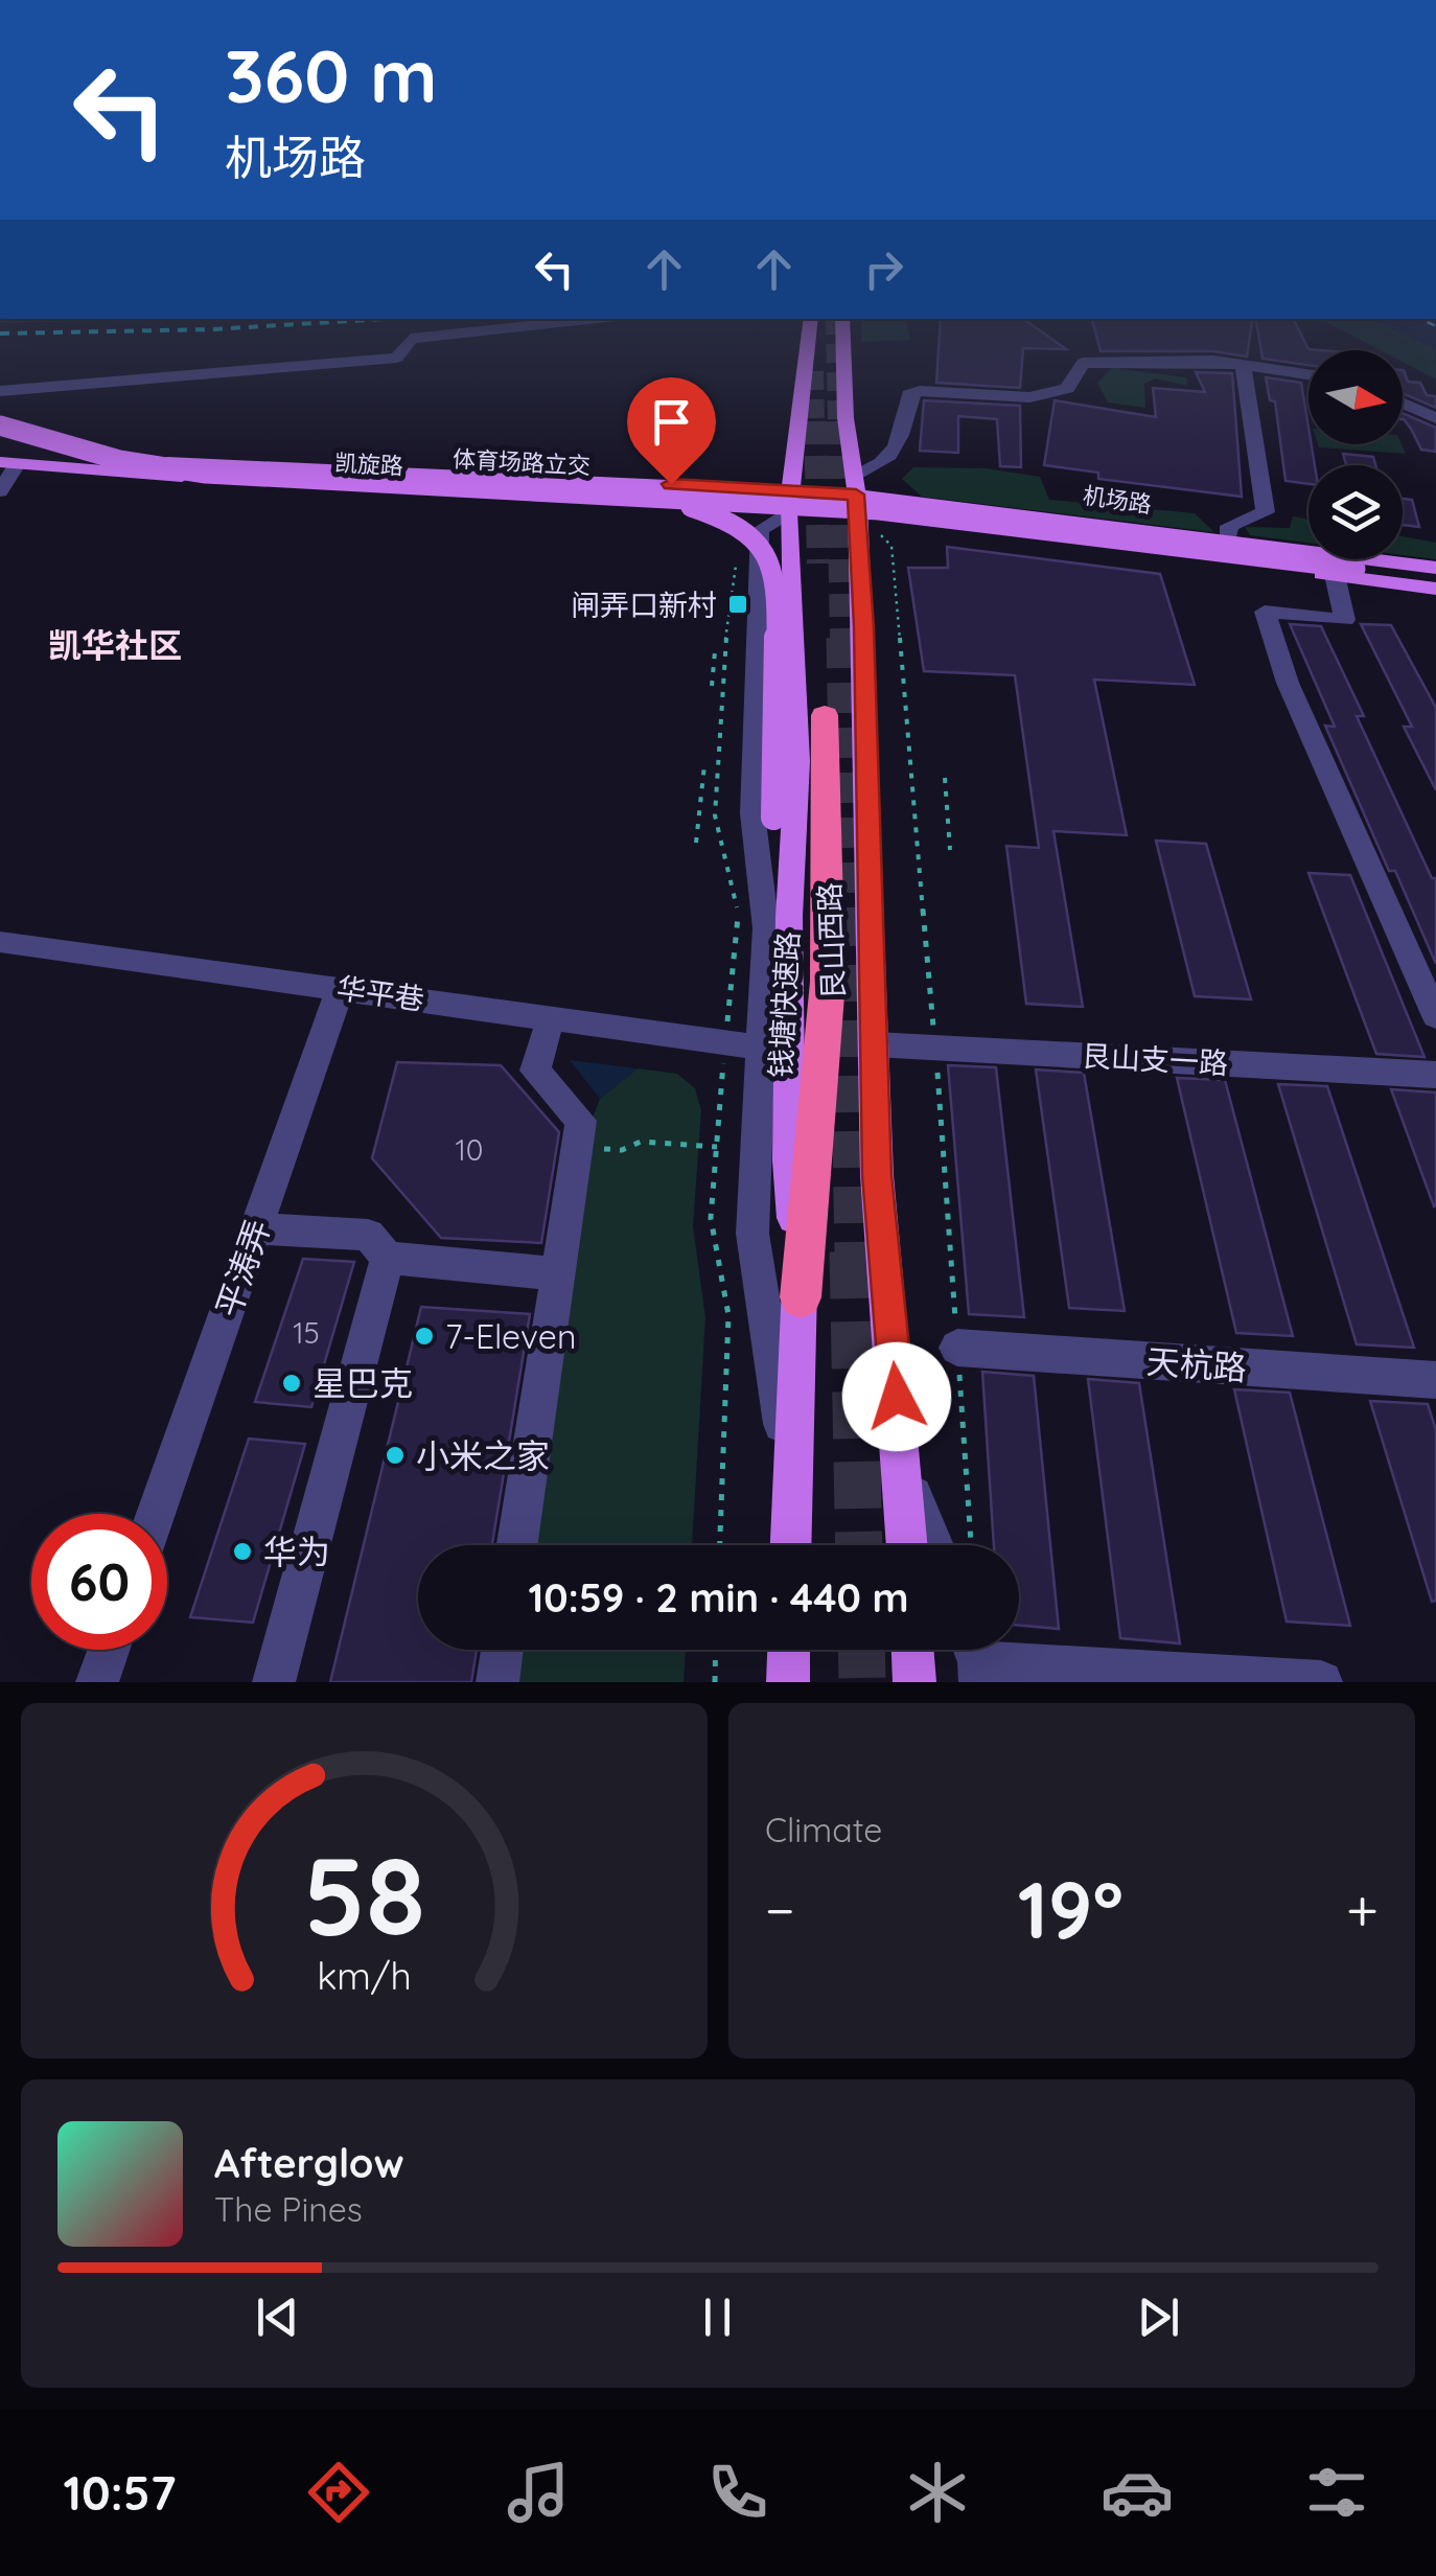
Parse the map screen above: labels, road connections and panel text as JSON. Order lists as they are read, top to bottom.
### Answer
{
  "streets": {
    "highway": ["钱塘快速路"],
    "main road": [
      "体育场路立交",
      "凯旋路",
      "机场路",
      "艮山西路"
    ],
    "street": [
      "华平巷",
      "艮山支一路",
      "平涛弄",
      "天杭路"
    ]
  },
  "crossings": [
    ["体育场路立交", "机场路"],
    ["凯旋路", "机场路"],
    ["凯旋路", "艮山西路"],
    ["机场路", "艮山西路"],
    ["艮山西路", "华平巷"],
    ["艮山西路", "钱塘快速路"],
    ["艮山西路", "艮山支一路"],
    ["华平巷", "平涛弄"]
  ],
  "districts": ["凯华社区"],
  "places": {
    "transit": ["闸弄口新村"],
    "other": [
      "7-Eleven",
      "星巴克",
      "小米之家",
      "华为"
    ]
  },
  "house_numbers": ["10", "15"],
  "north": "right",
  "page": {
    "turn": ["360 m", "机场路"],
    "limit": "60",
    "trip": "10:59 · 2 min · 440 m",
    "tile": "Climate",
    "heat": ["−", "19°", "+"],
    "song": ["Afterglow", "The Pines"],
    "tabs": "10:57",
    "gauge": ["58", "km/h"]
  }
}
